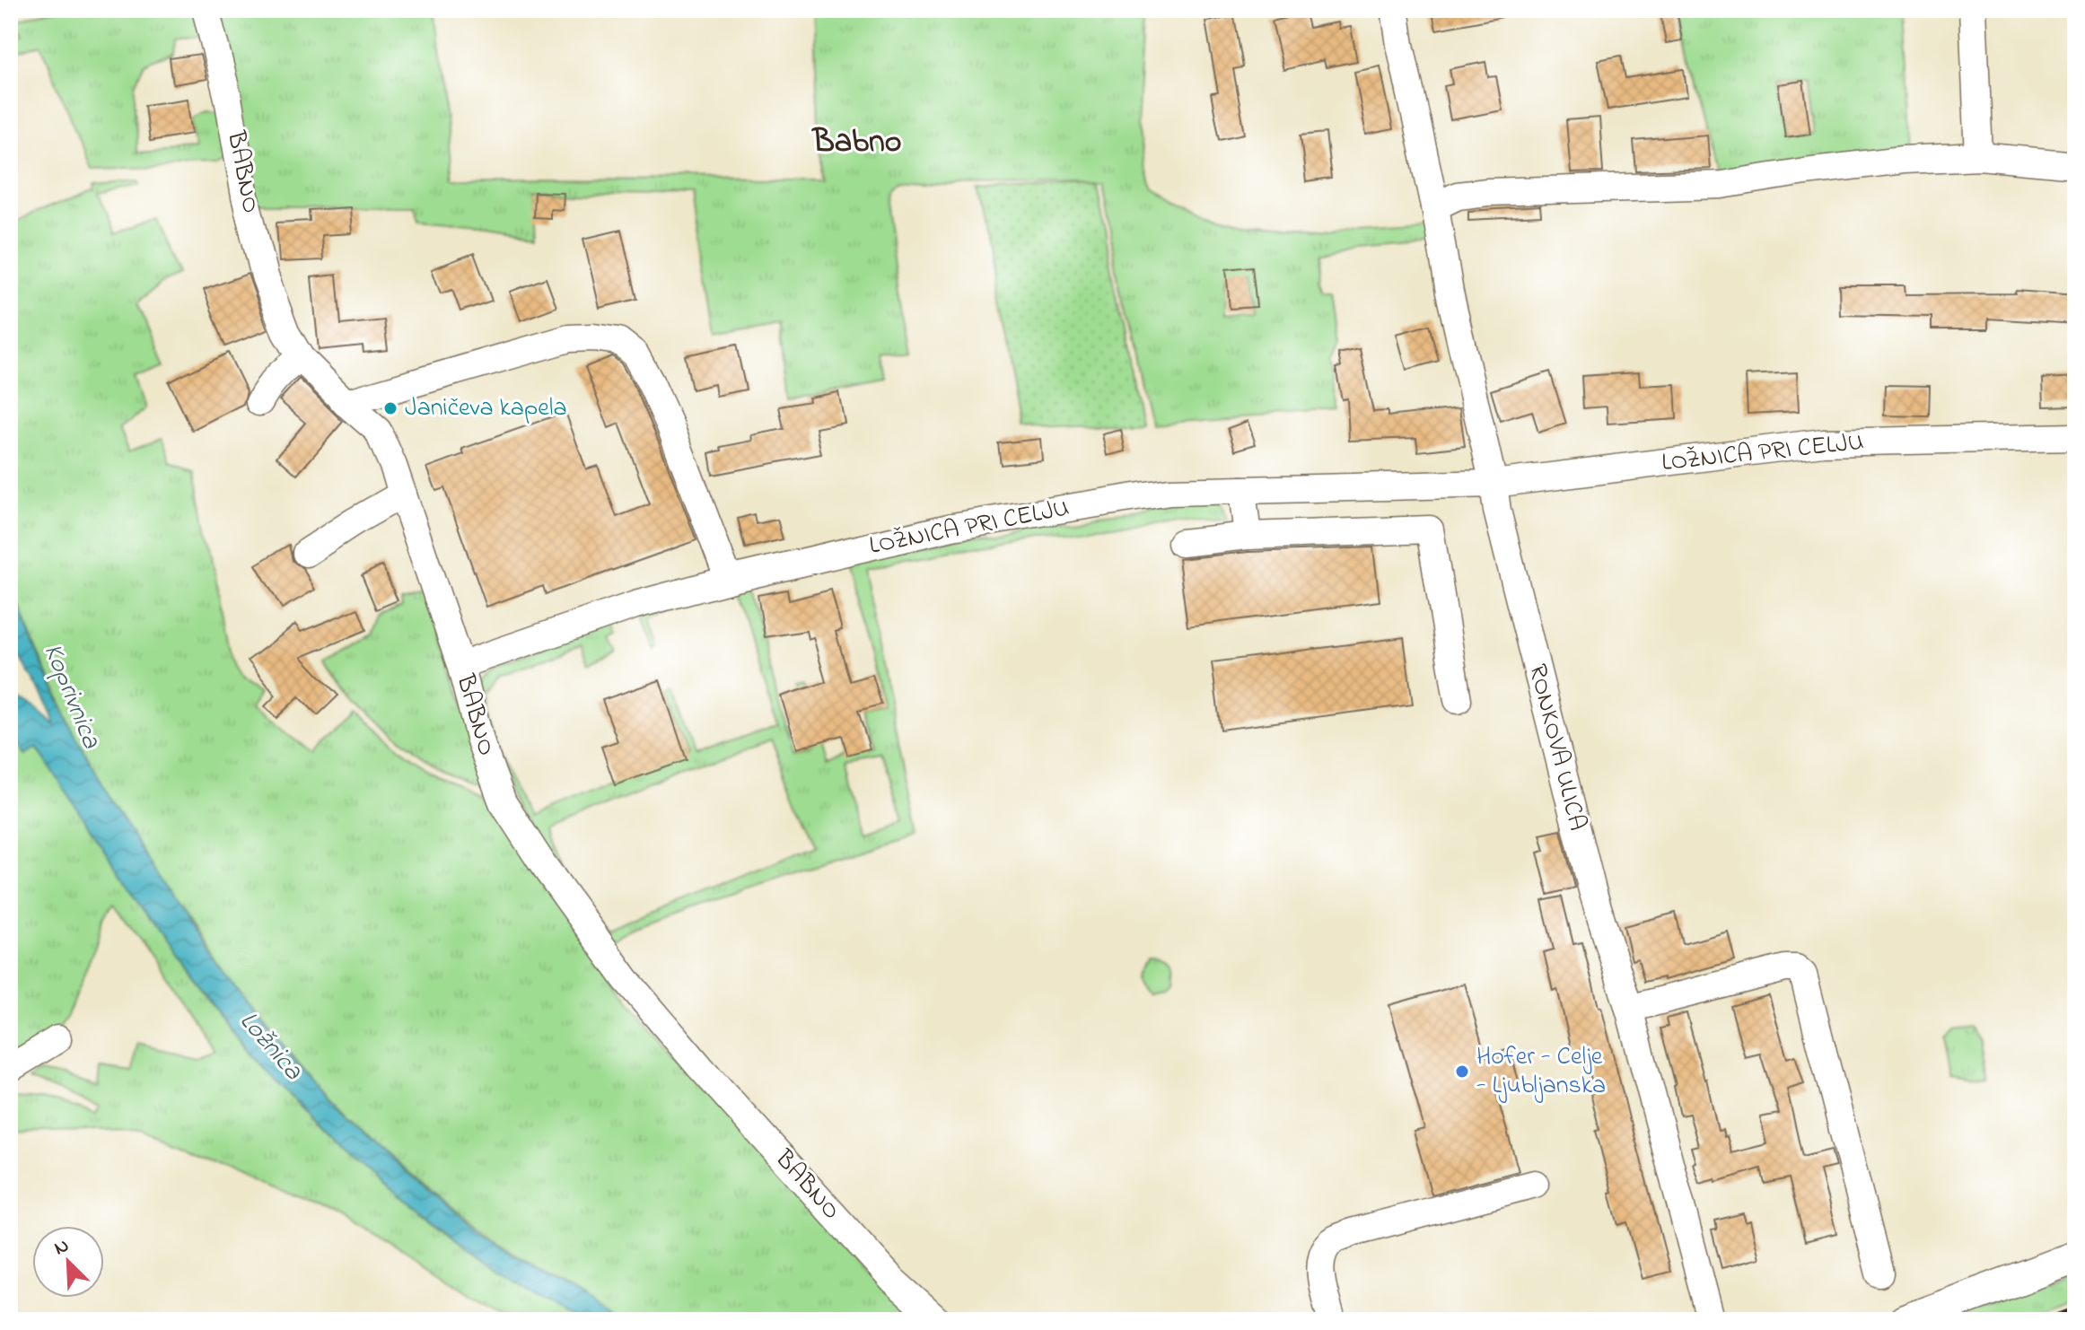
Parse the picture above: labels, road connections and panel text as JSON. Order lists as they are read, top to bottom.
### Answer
{
  "streets": {
    "street": ["BABNO", "LOŽNICA PRI CELJU", "RONKOVA ULICA"]
  },
  "crossings": [
    ["BABNO", "LOŽNICA PRI CELJU"],
    ["LOŽNICA PRI CELJU", "RONKOVA ULICA"]
  ],
  "districts": ["Babno"],
  "water": ["Koprivnica", "Ložnica"],
  "places": ["Janičeva kapela", "Hofer - Celje - Ljubljanska"],
  "north": "top left"
}
